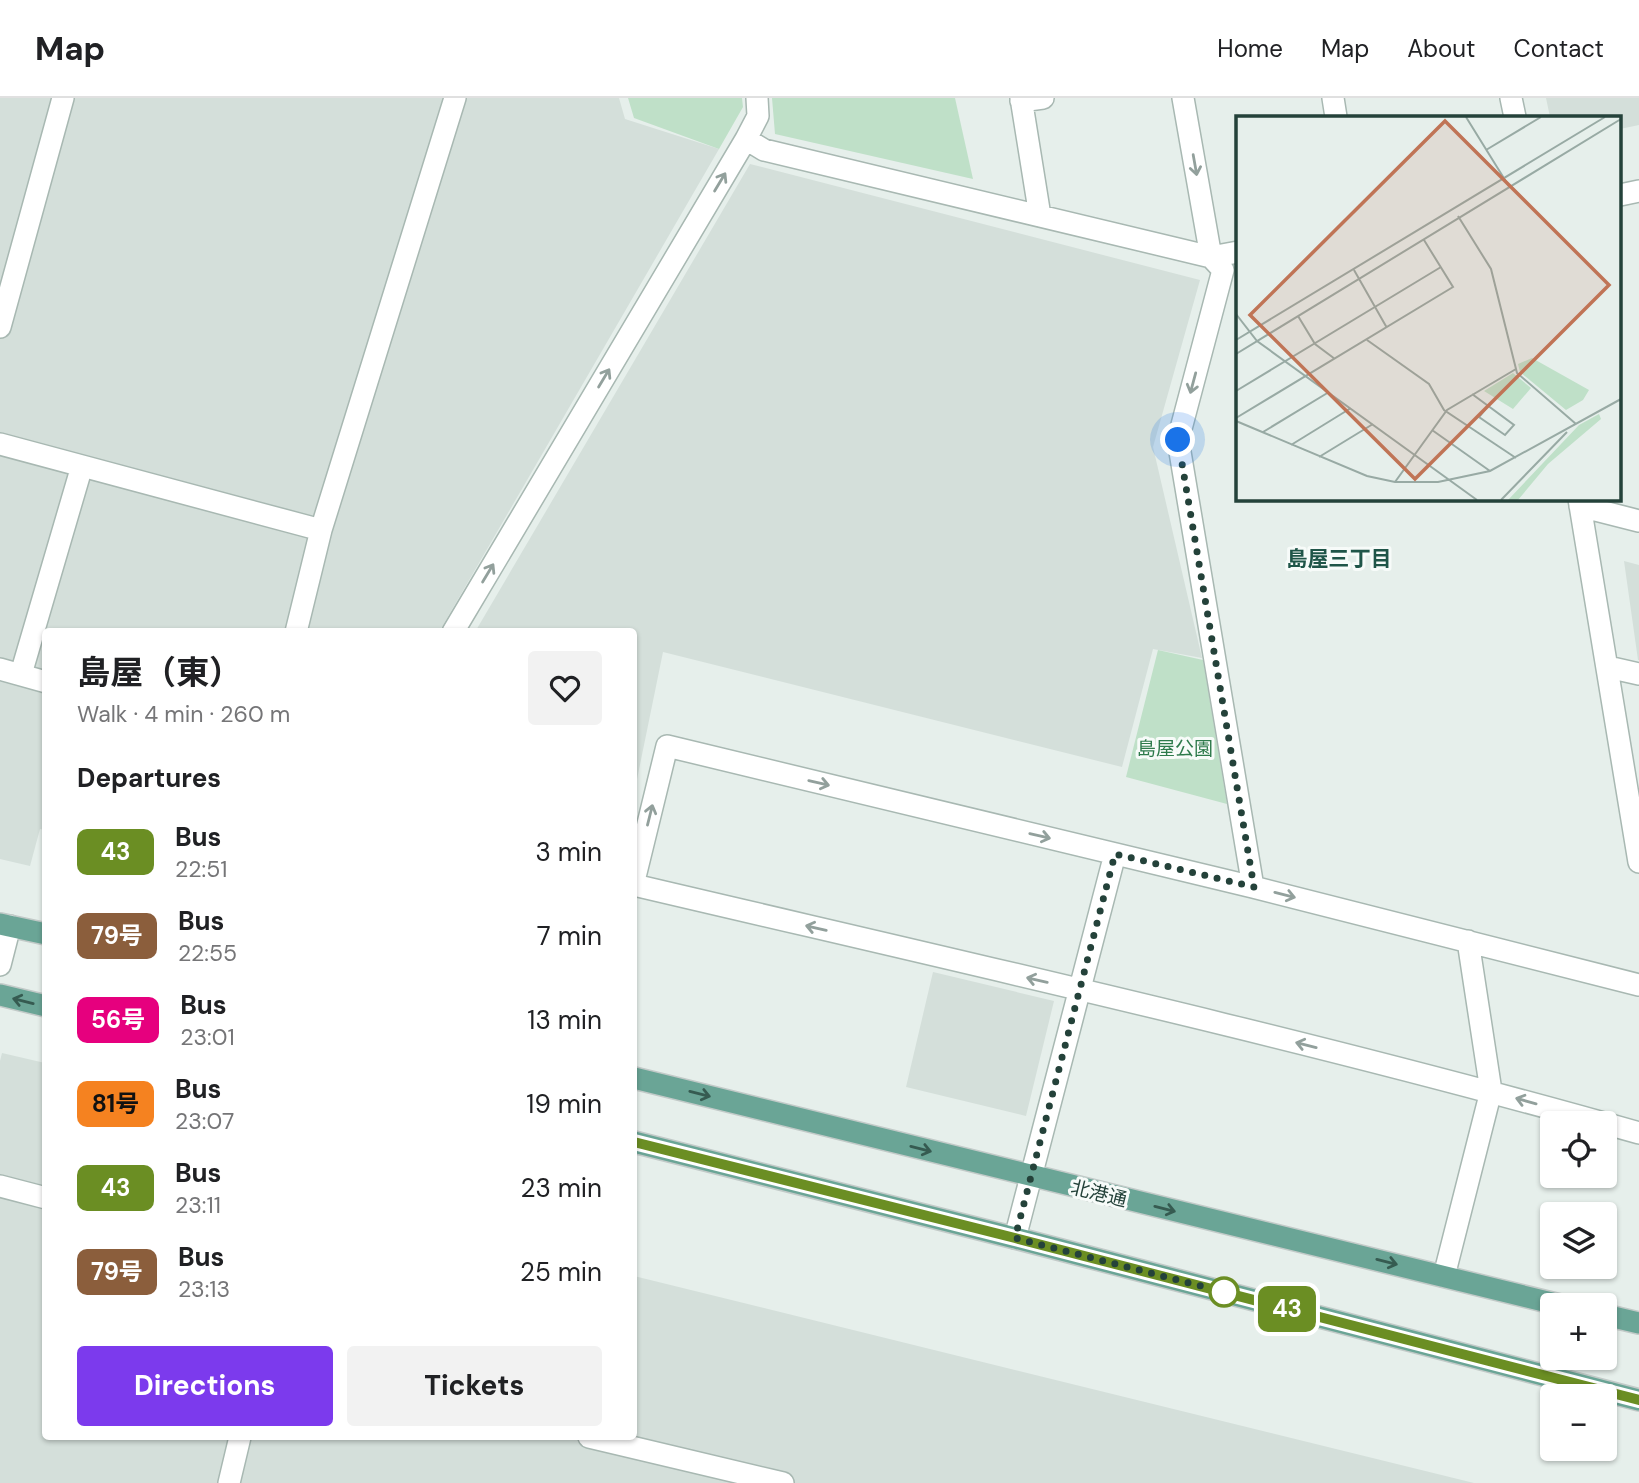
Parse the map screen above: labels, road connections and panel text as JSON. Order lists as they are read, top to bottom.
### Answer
{
  "streets": {
    "main road": ["北港通"]
  },
  "districts": ["島屋三丁目"],
  "parks": ["島屋公園"],
  "lines": ["bus line 43"],
  "page": {
    "header": "Map",
    "nav": [
      "Home",
      "Map",
      "About",
      "Contact"
    ],
    "on_map": "43",
    "heading": [
      ["島屋（東）", "Walk · 4 min · 260 m"],
      "Departures"
    ],
    "list": [
      {
        "mark": "43",
        "name": "Bus",
        "note": "22:51",
        "value": "3 min"
      },
      {
        "mark": "79号",
        "name": "Bus",
        "note": "22:55",
        "value": "7 min"
      },
      {
        "mark": "56号",
        "name": "Bus",
        "note": "23:01",
        "value": "13 min"
      },
      {
        "mark": "81号",
        "name": "Bus",
        "note": "23:07",
        "value": "19 min"
      },
      {
        "mark": "43",
        "name": "Bus",
        "note": "23:11",
        "value": "23 min"
      },
      {
        "mark": "79号",
        "name": "Bus",
        "note": "23:13",
        "value": "25 min"
      }
    ],
    "map_buttons": ["+", "−"],
    "buttons": ["Directions", "Tickets"]
  }
}
